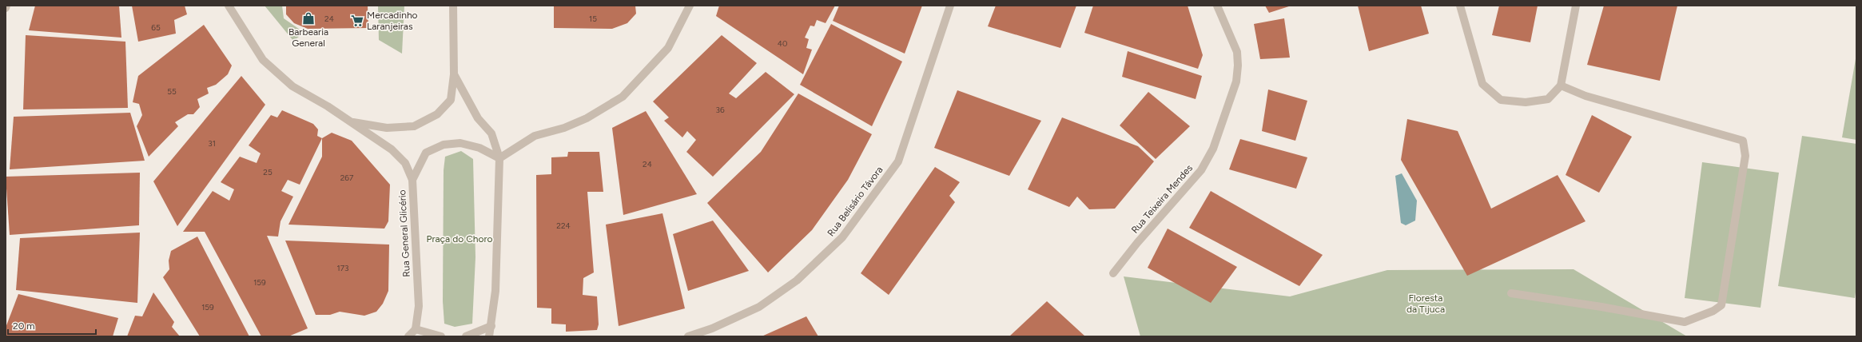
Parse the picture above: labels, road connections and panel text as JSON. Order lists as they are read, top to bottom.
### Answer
{
  "streets": {
    "street": ["Rua Teixeira Mendes", "Rua Belisário Távora", "Rua General Glicério"]
  },
  "parks": ["Praça do Choro", "Floresta da Tijuca"],
  "places": {
    "shop": ["Barbearia General"],
    "supermarket": ["Mercadinho Laranjeiras"]
  },
  "house_numbers": [
    "24",
    "15",
    "65",
    "40",
    "55",
    "36",
    "31",
    "24",
    "25",
    "267",
    "224",
    "173",
    "159",
    "159"
  ],
  "scale_bar": "20 m"
}
